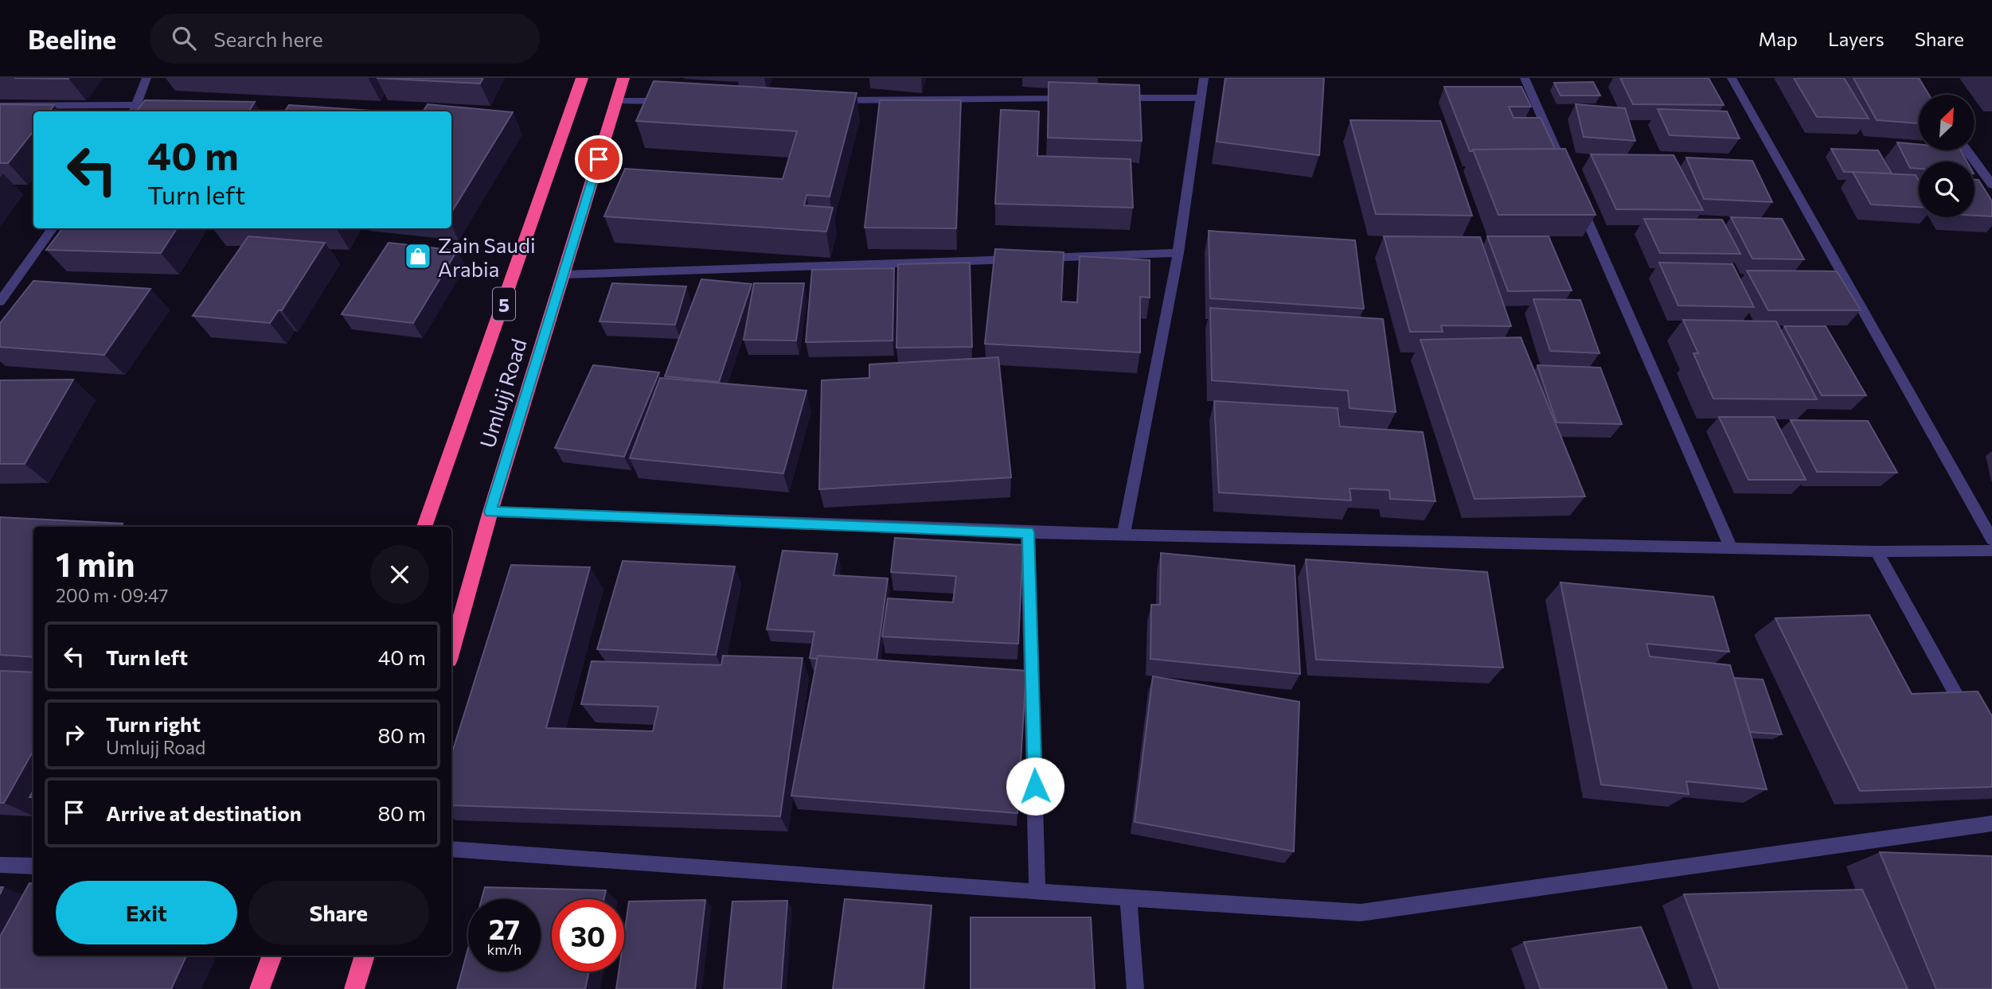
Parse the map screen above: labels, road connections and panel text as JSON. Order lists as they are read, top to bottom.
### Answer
{
  "streets": {
    "highway": ["5", "Umlujj Road"]
  },
  "places": {
    "shop": ["Zain Saudi Arabia"]
  },
  "north": "top right",
  "page": {
    "header": "Beeline",
    "search": "Search here",
    "nav": ["Map", "Layers", "Share"],
    "turn": ["40 m", "Turn left"],
    "heading": ["1 min", "200 m · 09:47"],
    "list": [
      {
        "name": "Turn left",
        "value": "40 m"
      },
      {
        "name": "Turn right",
        "note": "Umlujj Road",
        "value": "80 m"
      },
      {
        "name": "Arrive at destination",
        "value": "80 m"
      }
    ],
    "buttons": ["Exit", "Share"],
    "speed": "27 km/h",
    "limit": "30"
  }
}
